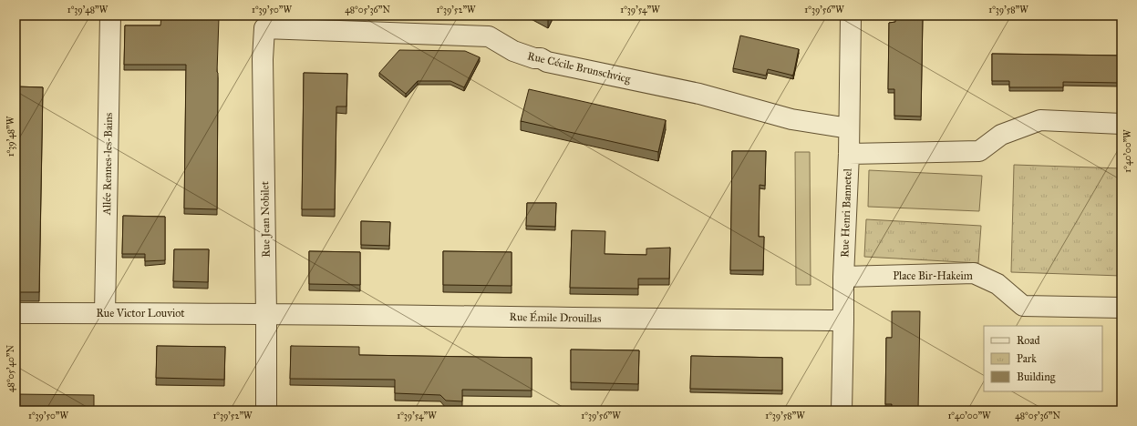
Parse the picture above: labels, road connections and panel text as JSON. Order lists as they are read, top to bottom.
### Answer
{
  "streets": {
    "street": [
      "Rue Cécile Brunschvicg",
      "Allée Rennes-les-Bains",
      "Rue Henri Bannetel",
      "Rue Jean Nobilet",
      "Place Bir-Hakeim",
      "Rue Victor Louviot",
      "Rue Émile Drouillas"
    ]
  },
  "crossings": [
    ["Rue Cécile Brunschvicg", "Rue Henri Bannetel"],
    ["Rue Cécile Brunschvicg", "Rue Jean Nobilet"],
    ["Allée Rennes-les-Bains", "Rue Victor Louviot"],
    ["Rue Henri Bannetel", "Place Bir-Hakeim"],
    ["Rue Henri Bannetel", "Rue Émile Drouillas"],
    ["Rue Jean Nobilet", "Rue Victor Louviot"],
    ["Rue Jean Nobilet", "Rue Émile Drouillas"],
    ["Rue Victor Louviot", "Rue Émile Drouillas"]
  ],
  "legend": ["Road", "Park", "Building"],
  "coordinates": [
    "1°39'48\"W",
    "1°39'50\"W",
    "48°05'36\"N",
    "1°39'52\"W",
    "1°39'54\"W",
    "1°39'56\"W",
    "1°39'58\"W",
    "1°40'00\"W",
    "48°05'40\"N"
  ]
}
